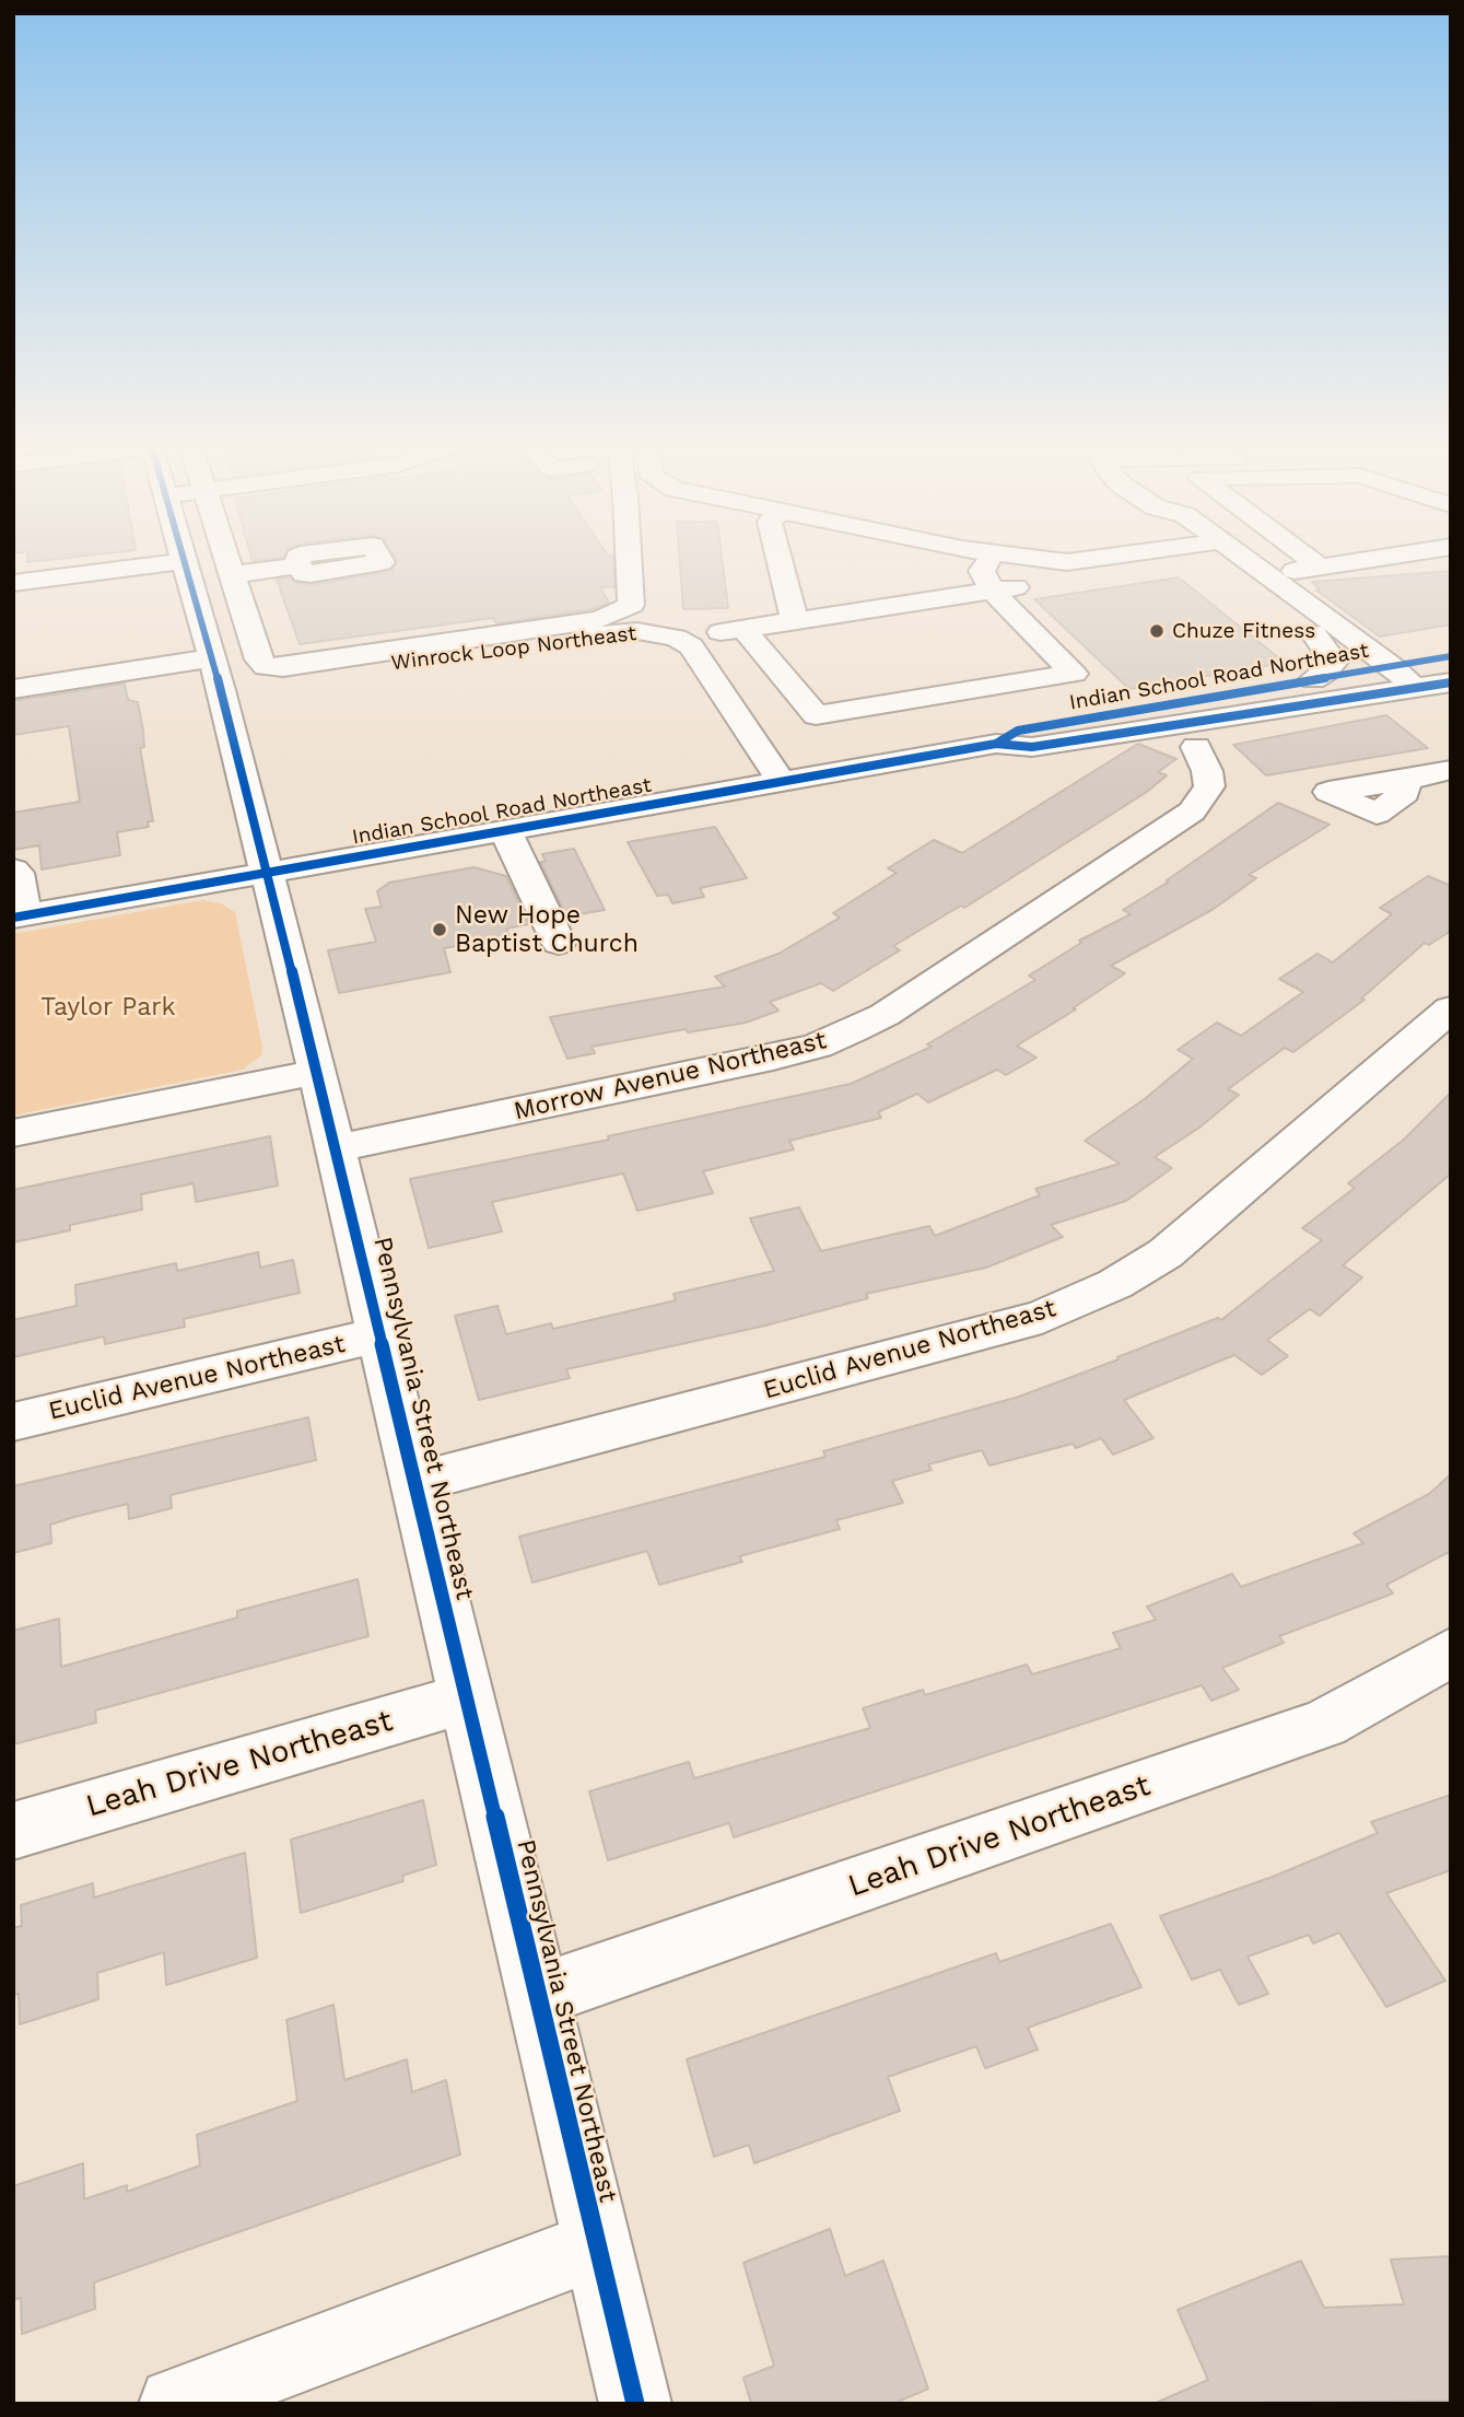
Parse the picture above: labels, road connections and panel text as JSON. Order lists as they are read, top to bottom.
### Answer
{
  "streets": {
    "street": [
      "Winrock Loop Northeast",
      "Indian School Road Northeast",
      "Morrow Avenue Northeast",
      "Euclid Avenue Northeast",
      "Pennsylvania Street Northeast",
      "Leah Drive Northeast"
    ]
  },
  "crossings": [
    ["Winrock Loop Northeast", "Pennsylvania Street Northeast"],
    ["Indian School Road Northeast", "Pennsylvania Street Northeast"],
    ["Morrow Avenue Northeast", "Pennsylvania Street Northeast"],
    ["Euclid Avenue Northeast", "Pennsylvania Street Northeast"],
    ["Pennsylvania Street Northeast", "Leah Drive Northeast"]
  ],
  "parks": ["Taylor Park"],
  "places": ["Chuze Fitness", "New Hope Baptist Church"]
}
